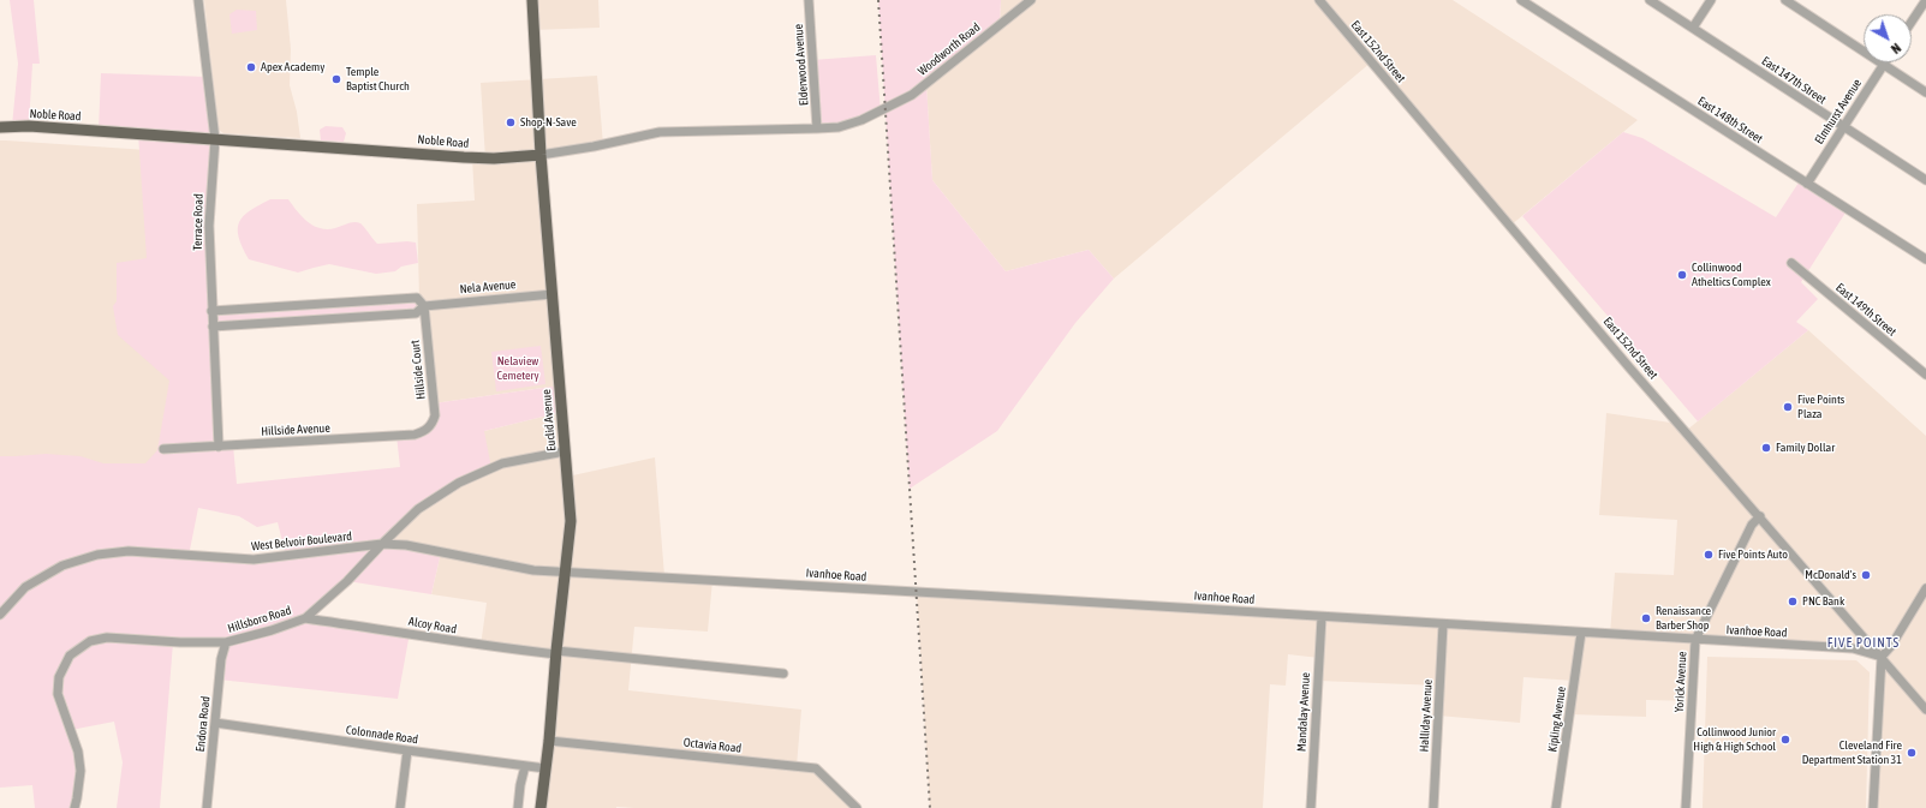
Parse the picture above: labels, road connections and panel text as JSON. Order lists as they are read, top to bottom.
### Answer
{
  "streets": {
    "main road": ["Noble Road", "Euclid Avenue"],
    "street": [
      "Woodworth Road",
      "East 152nd Street",
      "Elderwood Avenue",
      "East 147th Street",
      "Elmhurst Avenue",
      "East 148th Street",
      "Terrace Road",
      "Nela Avenue",
      "East 149th Street",
      "Hillside Court",
      "Hillside Avenue",
      "West Belvoir Boulevard",
      "Ivanhoe Road",
      "Hillsboro Road",
      "Alcoy Road",
      "Yorick Avenue",
      "Mandalay Avenue",
      "Halliday Avenue",
      "Kipling Avenue",
      "Endora Road",
      "Colonnade Road",
      "Octavia Road"
    ]
  },
  "crossings": [
    ["Woodworth Road", "Noble Road"],
    ["East 152nd Street", "Ivanhoe Road"],
    ["East 152nd Street", "Yorick Avenue"],
    ["Elderwood Avenue", "Noble Road"],
    ["East 147th Street", "Elmhurst Avenue"],
    ["Elmhurst Avenue", "East 148th Street"],
    ["Noble Road", "Terrace Road"],
    ["Noble Road", "Euclid Avenue"],
    ["Terrace Road", "Nela Avenue"],
    ["Terrace Road", "Hillside Avenue"],
    ["Nela Avenue", "Hillside Court"],
    ["Nela Avenue", "Euclid Avenue"],
    ["Hillside Court", "Hillside Avenue"],
    ["Euclid Avenue", "West Belvoir Boulevard"],
    ["Euclid Avenue", "Ivanhoe Road"],
    ["Euclid Avenue", "Hillsboro Road"],
    ["Euclid Avenue", "Alcoy Road"],
    ["Euclid Avenue", "Colonnade Road"],
    ["Euclid Avenue", "Octavia Road"],
    ["West Belvoir Boulevard", "Ivanhoe Road"],
    ["West Belvoir Boulevard", "Hillsboro Road"],
    ["Ivanhoe Road", "Yorick Avenue"],
    ["Ivanhoe Road", "Mandalay Avenue"],
    ["Ivanhoe Road", "Halliday Avenue"],
    ["Ivanhoe Road", "Kipling Avenue"],
    ["Hillsboro Road", "Alcoy Road"],
    ["Hillsboro Road", "Endora Road"],
    ["Endora Road", "Colonnade Road"]
  ],
  "districts": ["FIVE POINTS"],
  "parks": ["Nelaview Cemetery"],
  "places": [
    "Apex Academy",
    "Temple Baptist Church",
    "Shop-N-Save",
    "Collinwood Atheltics Complex",
    "Five Points Plaza",
    "Family Dollar",
    "Five Points Auto",
    "McDonald's",
    "PNC Bank",
    "Renaissance Barber Shop",
    "Collinwood Junior High & High School",
    "Cleveland Fire Department Station 31"
  ],
  "north": "bottom right"
}
